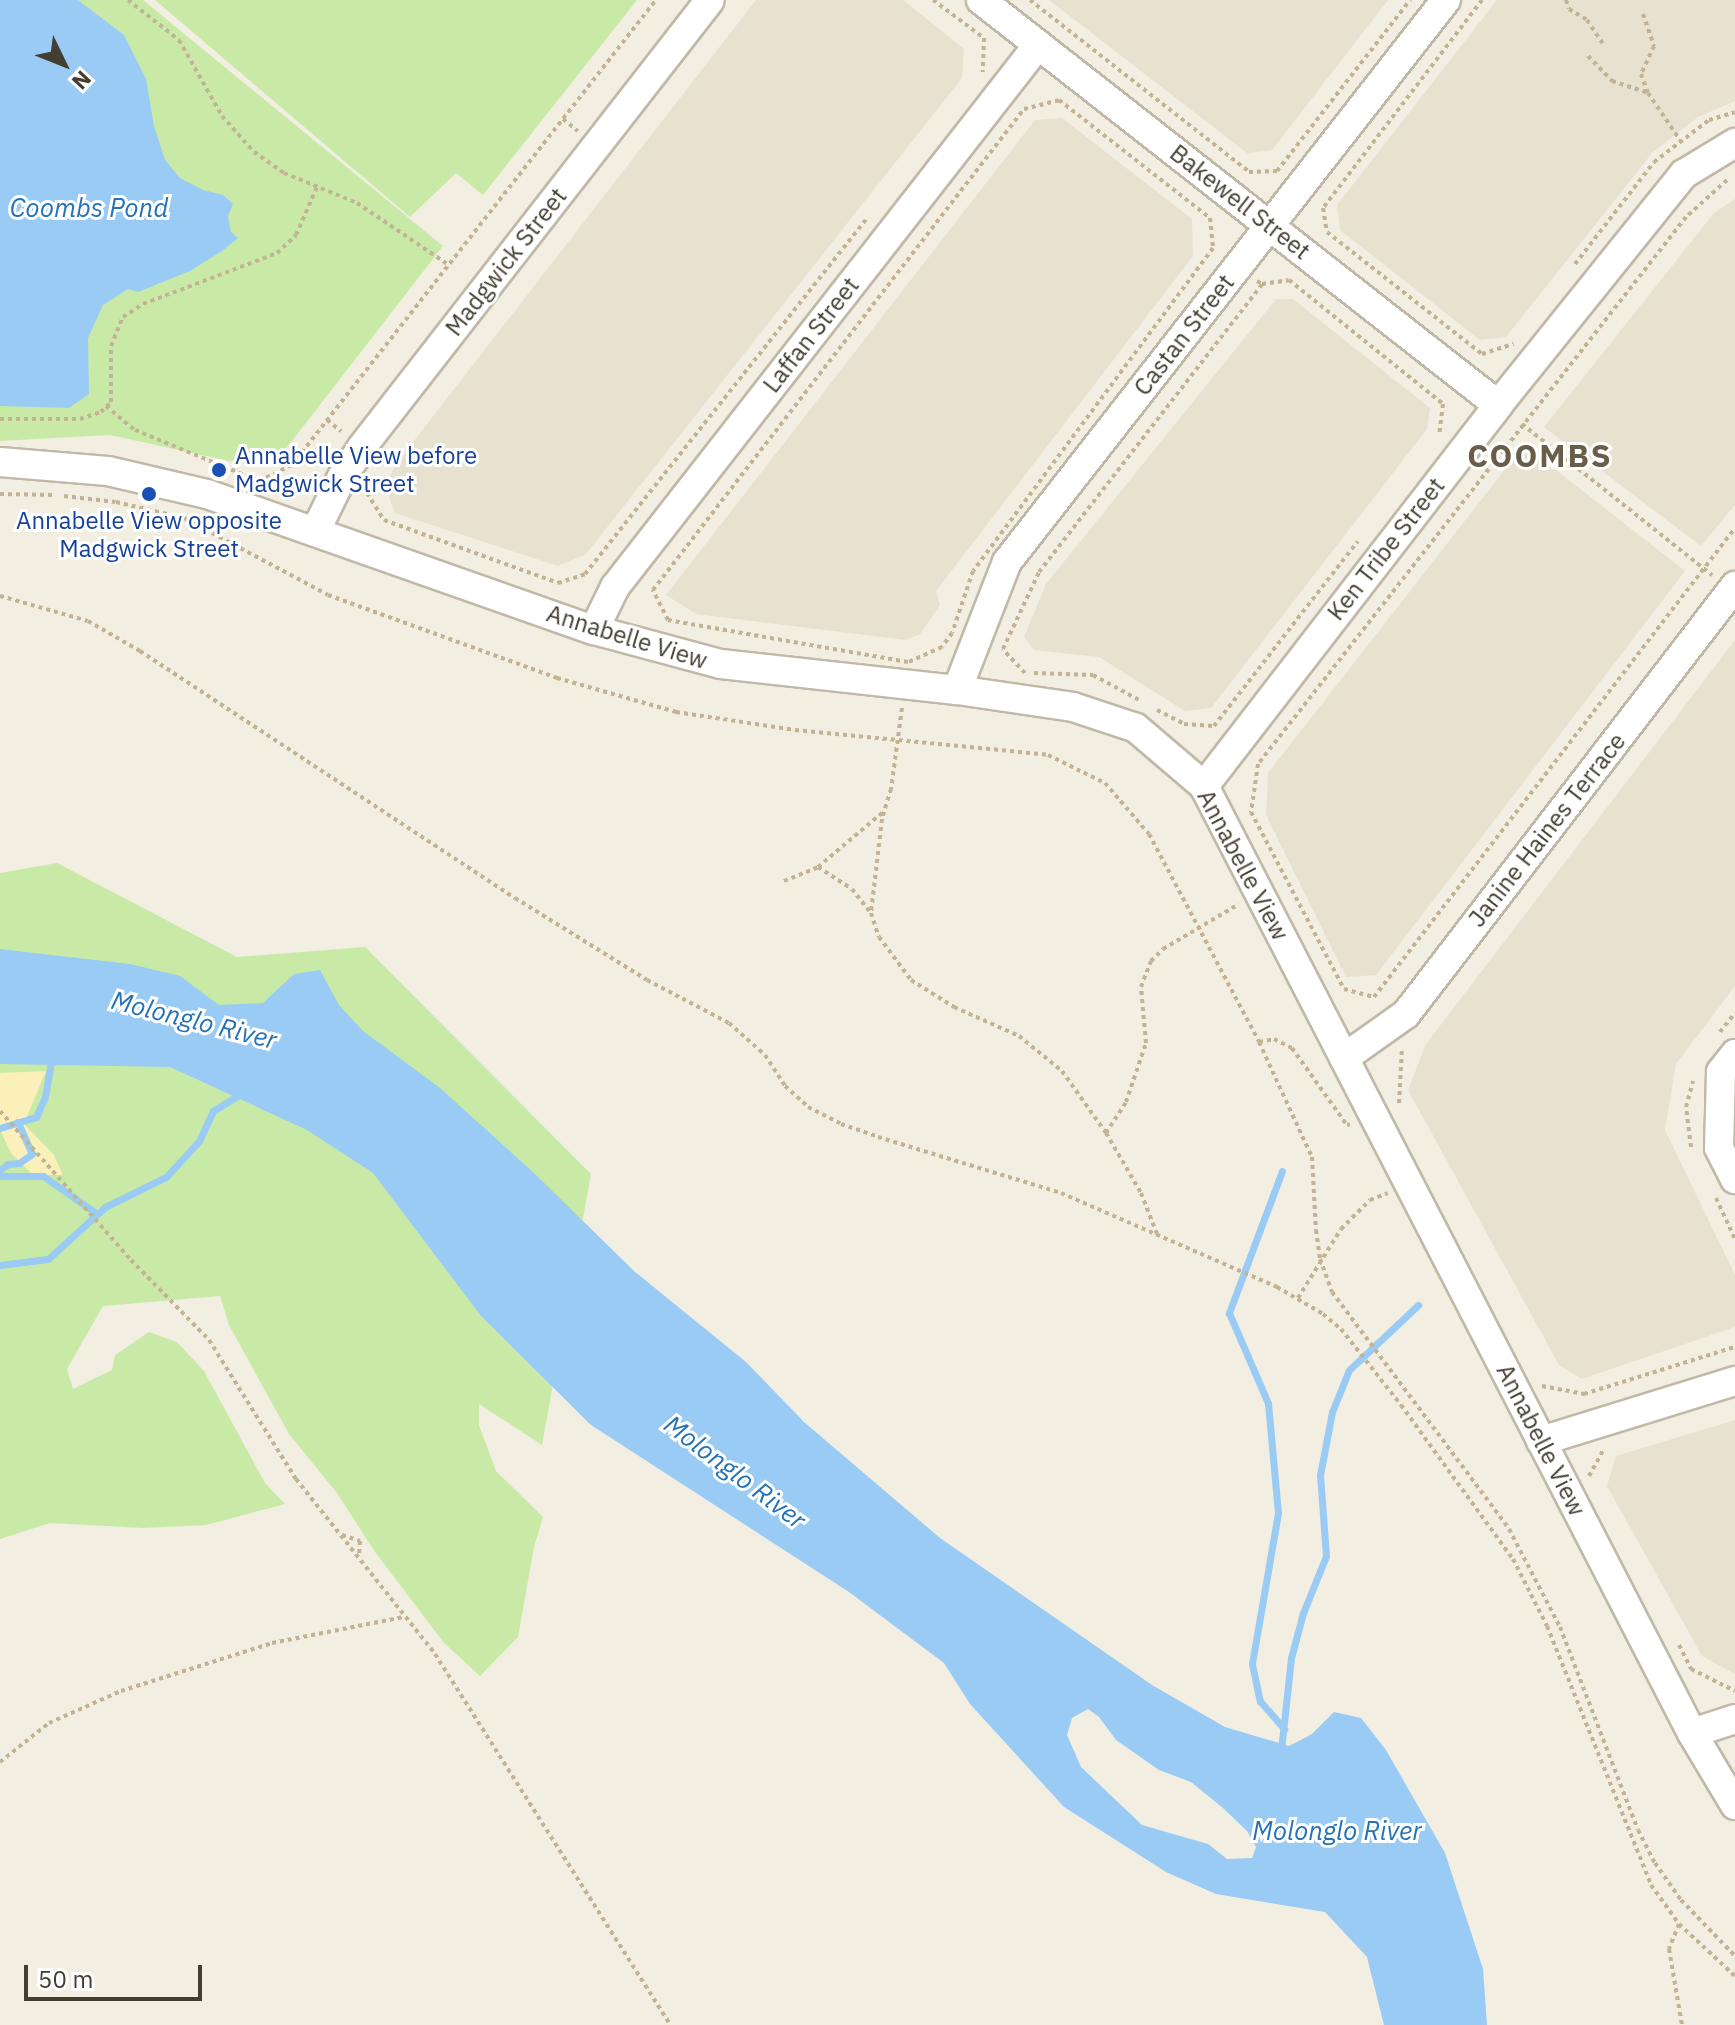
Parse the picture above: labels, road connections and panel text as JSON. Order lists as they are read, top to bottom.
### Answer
{
  "streets": {
    "street": [
      "Bakewell Street",
      "Madgwick Street",
      "Laffan Street",
      "Castan Street",
      "Ken Tribe Street",
      "Annabelle View",
      "Janine Haines Terrace"
    ]
  },
  "crossings": [
    ["Bakewell Street", "Laffan Street"],
    ["Bakewell Street", "Castan Street"],
    ["Bakewell Street", "Ken Tribe Street"],
    ["Madgwick Street", "Annabelle View"],
    ["Laffan Street", "Annabelle View"],
    ["Castan Street", "Annabelle View"],
    ["Ken Tribe Street", "Annabelle View"],
    ["Annabelle View", "Janine Haines Terrace"]
  ],
  "districts": ["COOMBS"],
  "water": ["Coombs Pond", "Molonglo River"],
  "places": ["Annabelle View before Madgwick Street", "Annabelle View opposite Madgwick Street"],
  "scale_bar": "50 m",
  "north": "bottom right"
}
